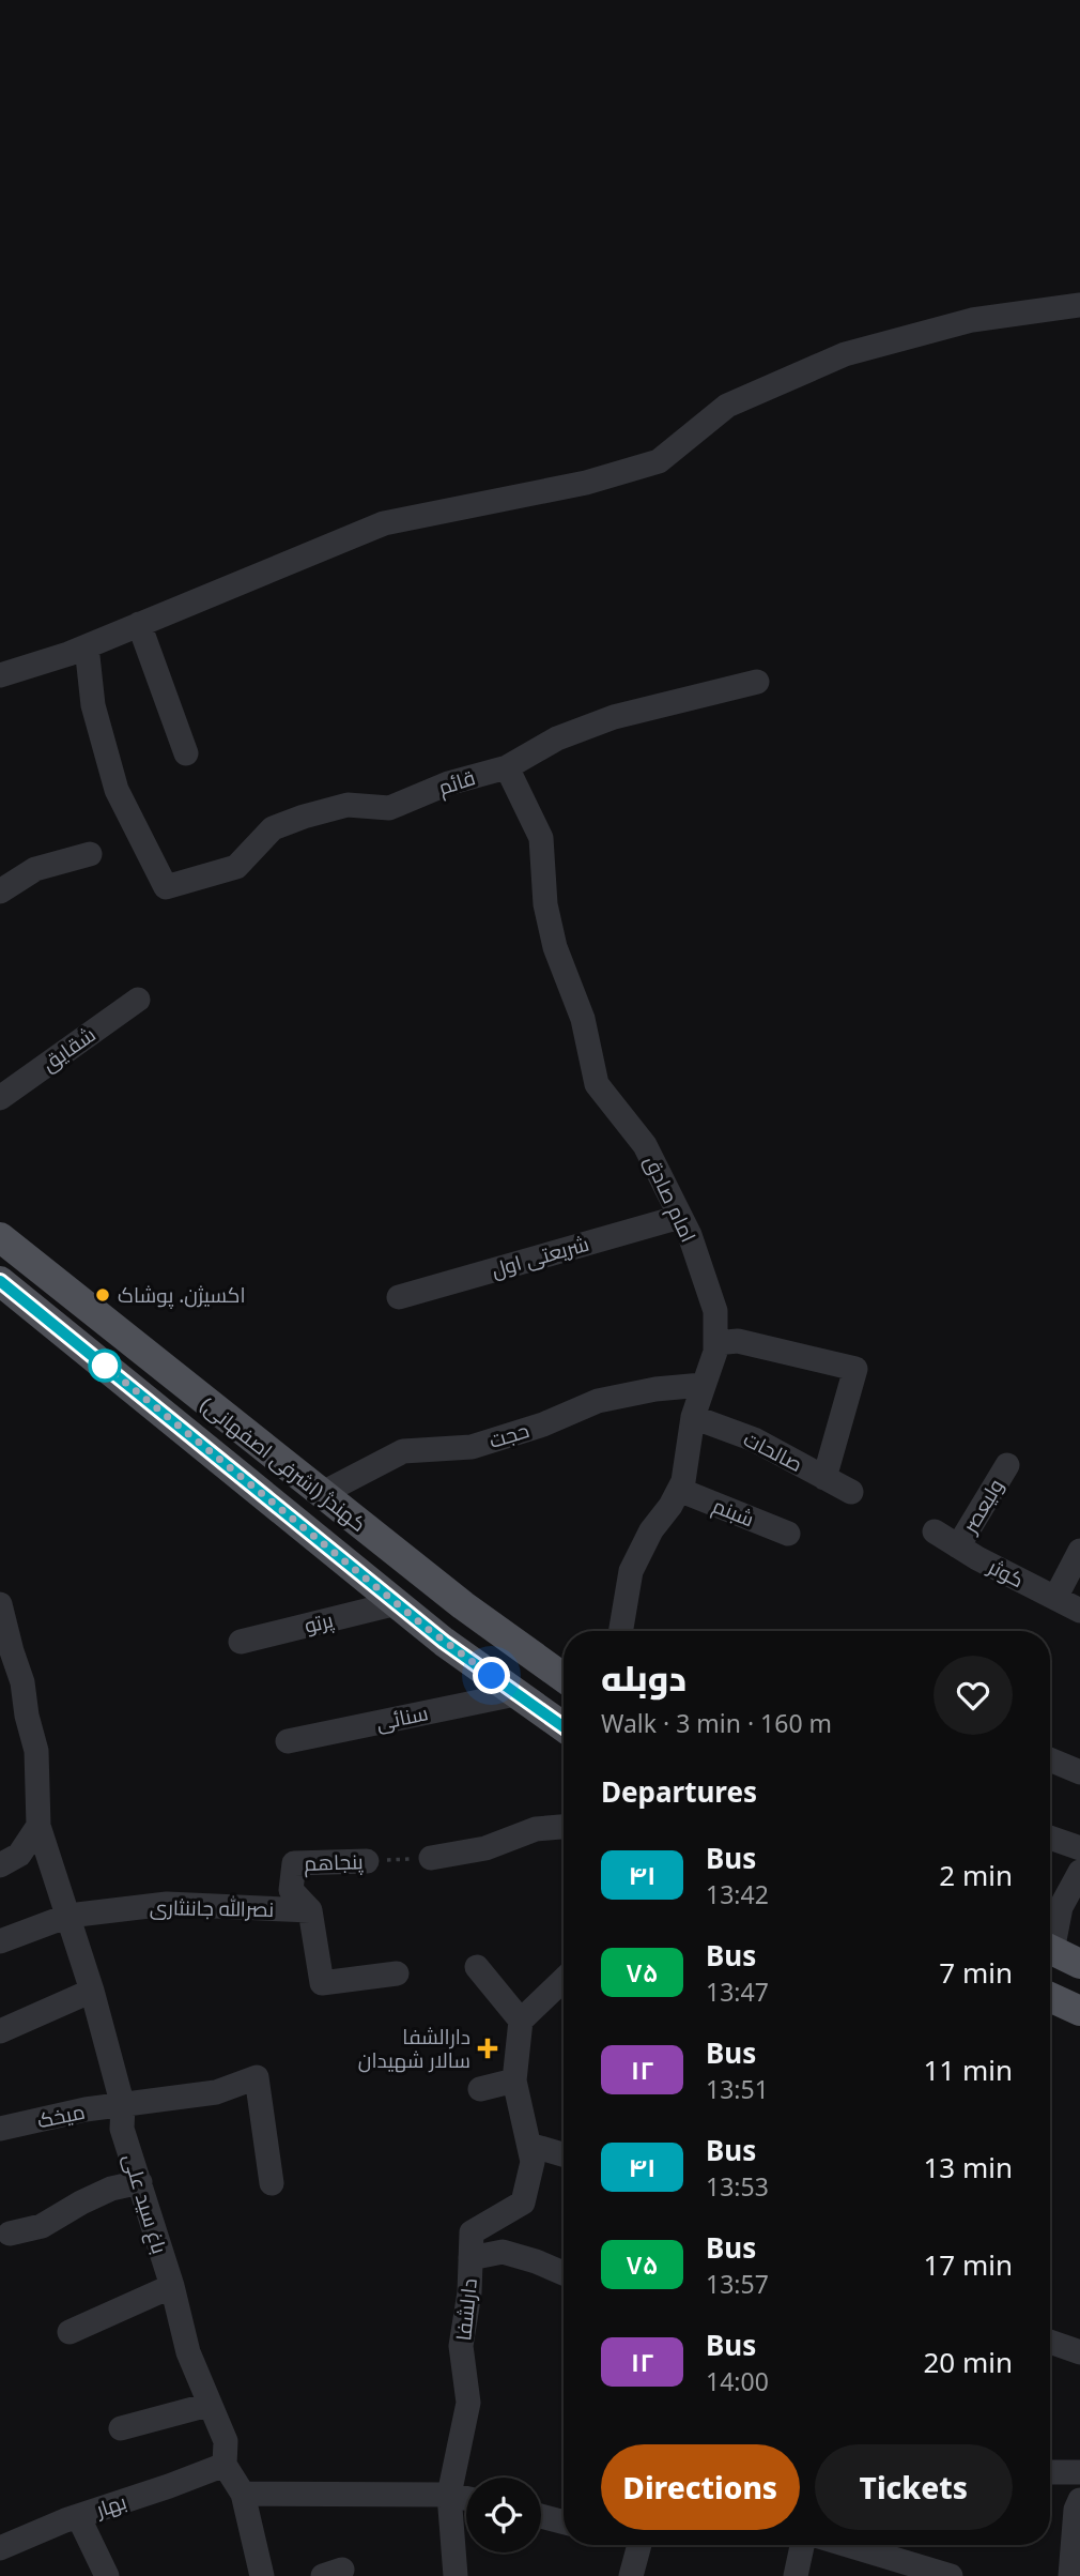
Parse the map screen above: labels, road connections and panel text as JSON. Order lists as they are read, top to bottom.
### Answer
{
  "streets": {
    "main road": ["کهندژ (اشرفی اصفهانی)"],
    "street": [
      "قائم",
      "شقایق",
      "امام صادق",
      "شریعتی اول",
      "حجت",
      "صالحات",
      "ولیعصر",
      "شبنم",
      "کوثر",
      "پرتو",
      "سنائی",
      "پنجاهم",
      "نصرالله جاننثاری",
      "میخک",
      "باغ سید علی",
      "دارلشفا",
      "بهار"
    ]
  },
  "crossings": [
    ["قائم", "امام صادق"],
    ["امام صادق", "شریعتی اول"],
    ["امام صادق", "حجت"],
    ["امام صادق", "صالحات"],
    ["امام صادق", "شبنم"],
    ["حجت", "کهندژ (اشرفی اصفهانی)"],
    ["کهندژ (اشرفی اصفهانی)", "پرتو"],
    ["کهندژ (اشرفی اصفهانی)", "سنائی"],
    ["ولیعصر", "کوثر"],
    ["پنجاهم", "نصرالله جاننثاری"],
    ["نصرالله جاننثاری", "باغ سید علی"],
    ["میخک", "باغ سید علی"],
    ["باغ سید علی", "بهار"]
  ],
  "places": {
    "other": ["اکسیژن. پوشاک"],
    "health": ["دارالشفا سالار شهیدان"]
  },
  "lines": ["bus line ۴۱"],
  "page": {
    "heading": [
      ["دوبله", "Walk · 3 min · 160 m"],
      "Departures"
    ],
    "list": [
      {
        "mark": "۴۱",
        "name": "Bus",
        "note": "13:42",
        "value": "2 min"
      },
      {
        "mark": "۷۵",
        "name": "Bus",
        "note": "13:47",
        "value": "7 min"
      },
      {
        "mark": "۱۲",
        "name": "Bus",
        "note": "13:51",
        "value": "11 min"
      },
      {
        "mark": "۴۱",
        "name": "Bus",
        "note": "13:53",
        "value": "13 min"
      },
      {
        "mark": "۷۵",
        "name": "Bus",
        "note": "13:57",
        "value": "17 min"
      },
      {
        "mark": "۱۲",
        "name": "Bus",
        "note": "14:00",
        "value": "20 min"
      }
    ],
    "buttons": ["Directions", "Tickets"]
  }
}
